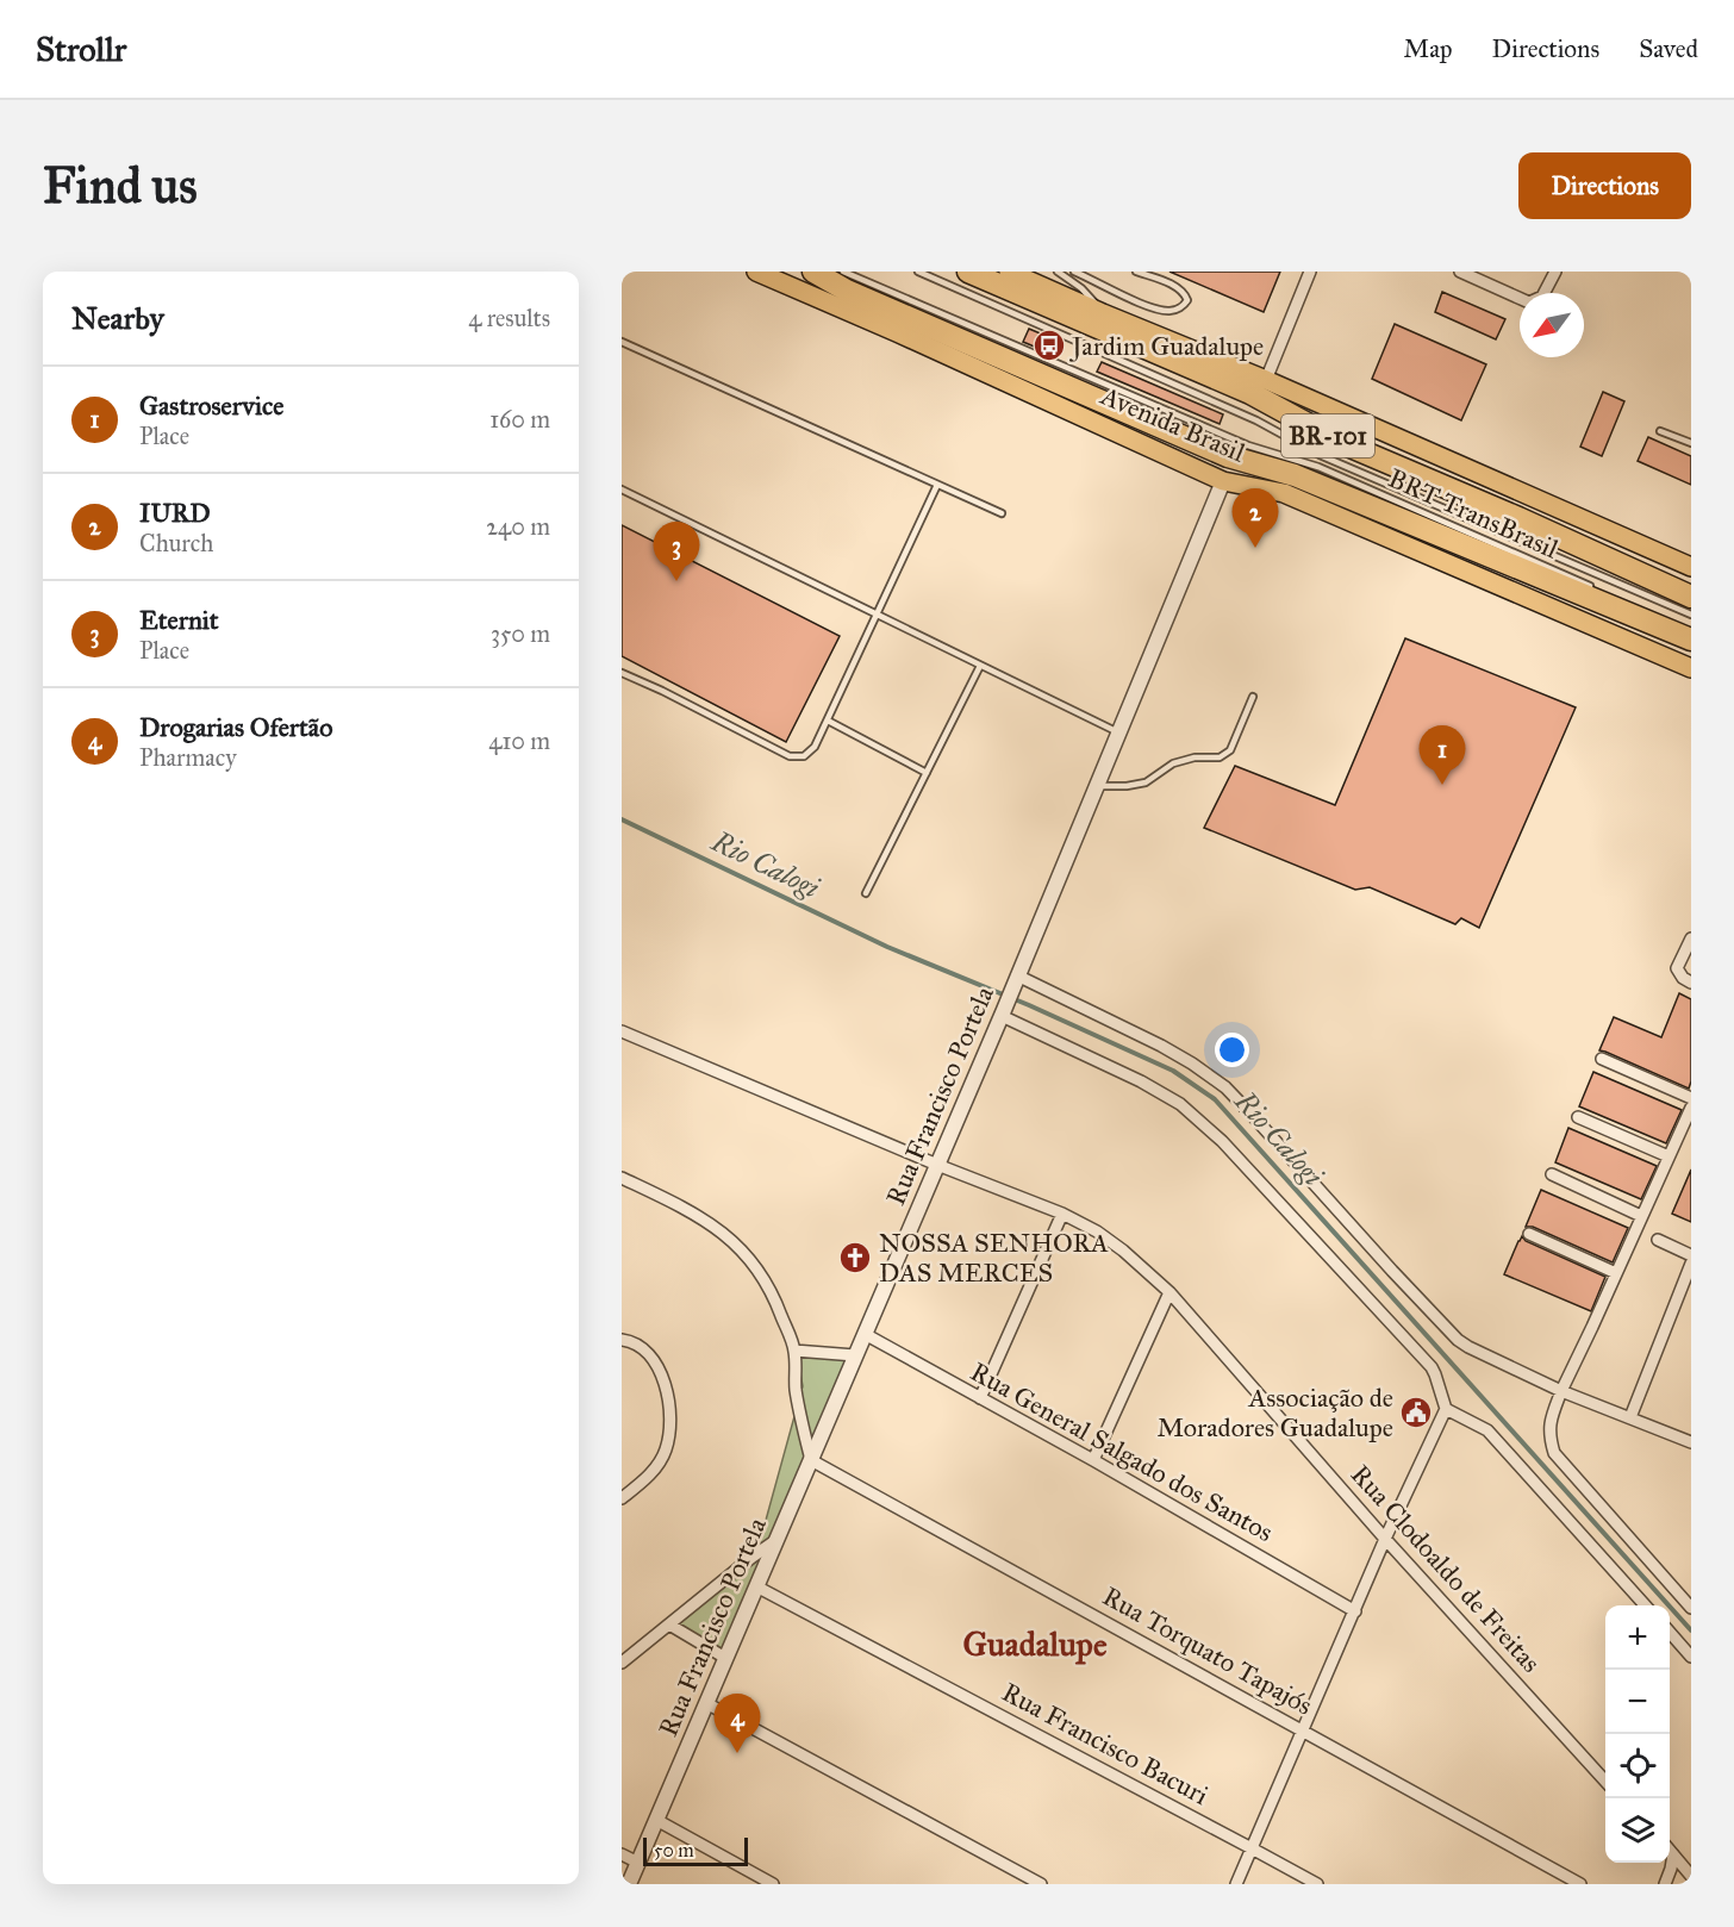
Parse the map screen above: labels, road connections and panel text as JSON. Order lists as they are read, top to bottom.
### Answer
{
  "streets": {
    "highway": ["Avenida Brasil", "BR-101"],
    "street": [
      "Rua Francisco Portela",
      "Rua General Salgado dos Santos",
      "Rua Clodoaldo de Freitas",
      "Rua Torquato Tapajós",
      "Rua Francisco Bacuri"
    ],
    "lane": ["BRT TransBrasil"]
  },
  "crossings": [
    ["Avenida Brasil", "Rua Francisco Portela"],
    ["Rua Francisco Portela", "Rua General Salgado dos Santos"],
    ["Rua Francisco Portela", "Rua Clodoaldo de Freitas"],
    ["Rua Francisco Portela", "Rua Torquato Tapajós"],
    ["Rua Francisco Portela", "Rua Francisco Bacuri"]
  ],
  "districts": ["Guadalupe"],
  "water": ["Rio Calogi"],
  "places": {
    "bus stop": ["Jardim Guadalupe"],
    "church": ["NOSSA SENHORA DAS MERCES"],
    "public building": ["Associação de Moradores Guadalupe"]
  },
  "scale_bar": "50 m",
  "north": "bottom left",
  "page": {
    "header": "Strollr",
    "nav": ["Map", "Directions", "Saved"],
    "buttons": "Directions",
    "title": "Find us",
    "heading": ["Nearby", "4 results"],
    "list": [
      {
        "mark": "1",
        "name": "Gastroservice",
        "note": "Place",
        "value": "160 m"
      },
      {
        "mark": "2",
        "name": "IURD",
        "note": "Church",
        "value": "240 m"
      },
      {
        "mark": "3",
        "name": "Eternit",
        "note": "Place",
        "value": "350 m"
      },
      {
        "mark": "4",
        "name": "Drogarias Ofertão",
        "note": "Pharmacy",
        "value": "410 m"
      }
    ],
    "pins": [
      "2",
      "3",
      "1",
      "4"
    ],
    "map_buttons": ["+", "−"],
    "scale": "50 m"
  }
}
